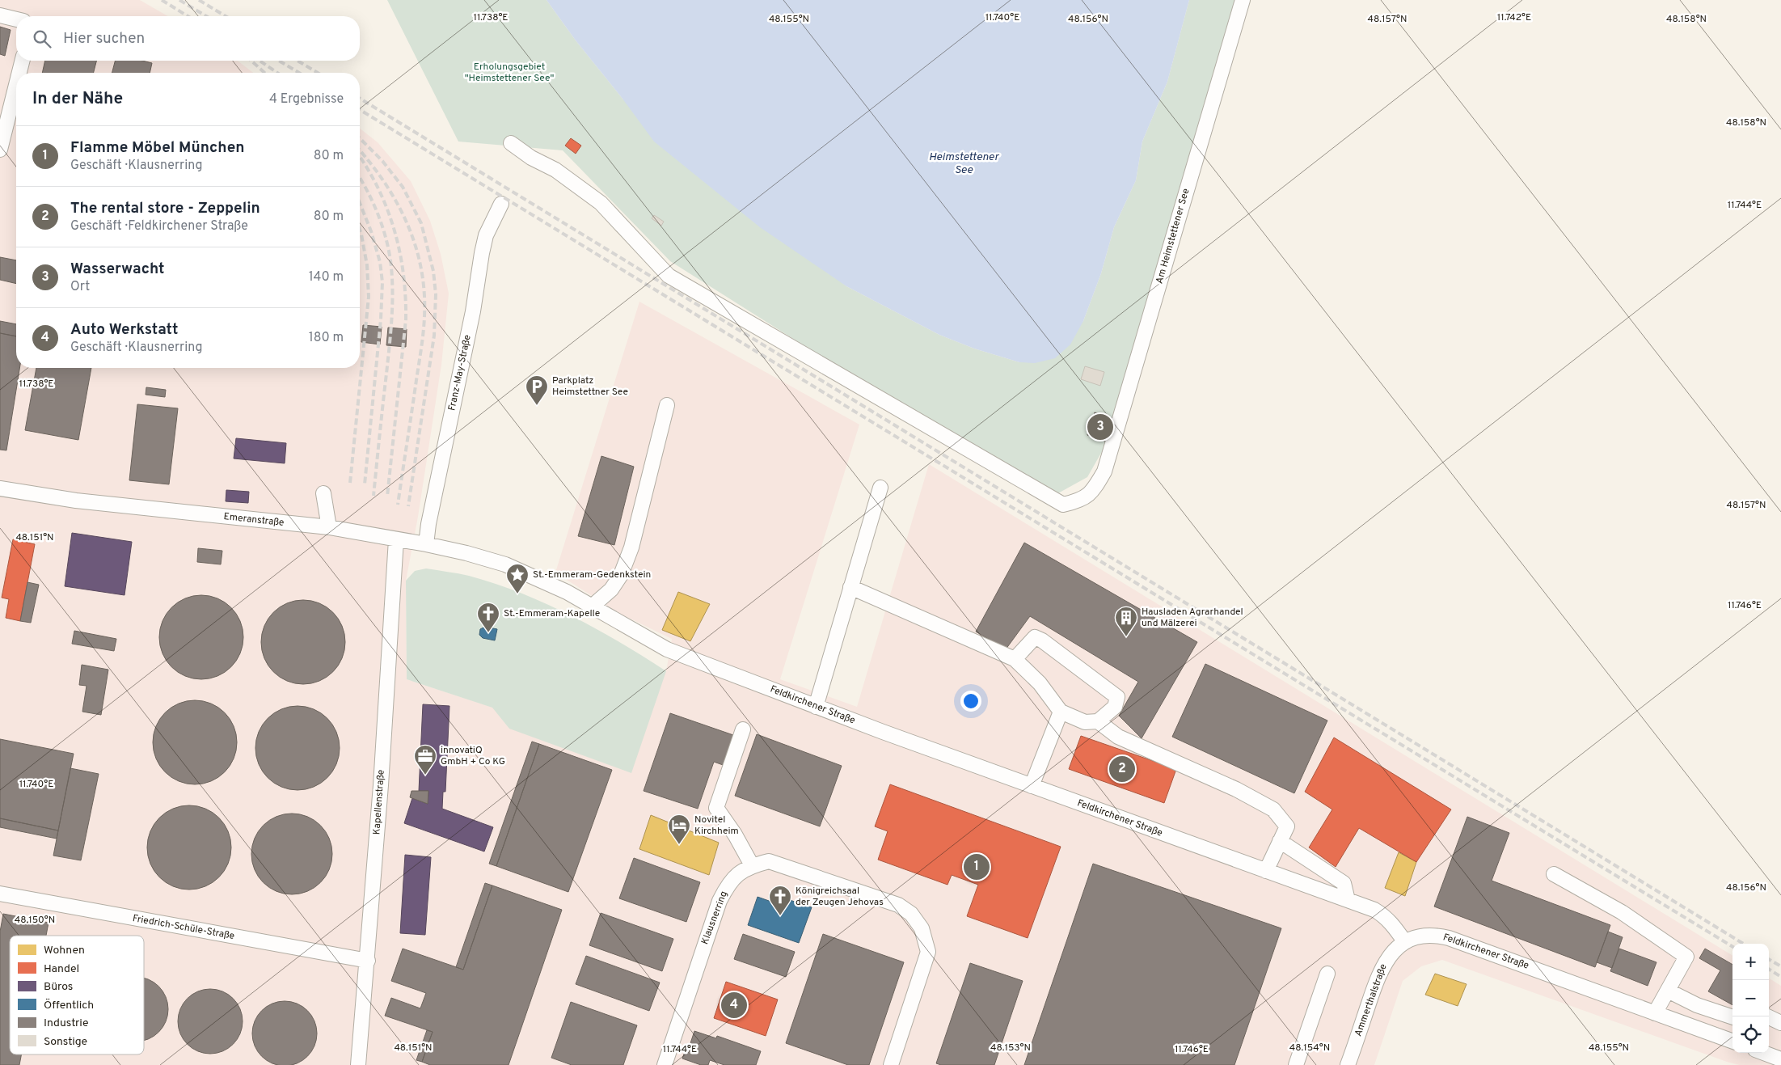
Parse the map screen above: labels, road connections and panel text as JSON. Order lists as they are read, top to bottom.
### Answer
{
  "streets": {
    "street": [
      "Am Heimstettener See",
      "Franz-May-Straße",
      "Emeranstraße",
      "Feldkirchener Straße",
      "Kapellenstraße",
      "Klausnerring",
      "Friedrich-Schüle-Straße",
      "Ammerthalstraße"
    ]
  },
  "crossings": [
    ["Franz-May-Straße", "Emeranstraße"],
    ["Emeranstraße", "Feldkirchener Straße"],
    ["Emeranstraße", "Kapellenstraße"],
    ["Feldkirchener Straße", "Ammerthalstraße"],
    ["Kapellenstraße", "Friedrich-Schüle-Straße"]
  ],
  "water": ["Heimstettener See"],
  "parks": ["Erholungsgebiet \"Heimstettener See\""],
  "places": {
    "parking": ["Parkplatz Heimstettner See"],
    "place": ["St.-Emmeram-Gedenkstein"],
    "church": ["St.-Emmeram-Kapelle", "Königreichsaal der Zeugen Jehovas"],
    "building": ["Hausladen Agrarhandel und Mälzerei"],
    "office": ["innovatiQ GmbH + Co KG"],
    "hotel": ["Novitel Kirchheim"]
  },
  "legend": [
    "Wohnen",
    "Handel",
    "Büros",
    "Öffentlich",
    "Industrie",
    "Sonstige"
  ],
  "page": {
    "search": "Hier suchen",
    "heading": ["In der Nähe", "4 Ergebnisse"],
    "list": [
      {
        "mark": "1",
        "name": "Flamme Möbel München",
        "note": "Geschäft · Klausnerring",
        "value": "80 m"
      },
      {
        "mark": "2",
        "name": "The rental store - Zeppelin",
        "note": "Geschäft · Feldkirchener Straße",
        "value": "80 m"
      },
      {
        "mark": "3",
        "name": "Wasserwacht",
        "note": "Ort",
        "value": "140 m"
      },
      {
        "mark": "4",
        "name": "Auto Werkstatt",
        "note": "Geschäft · Klausnerring",
        "value": "180 m"
      }
    ],
    "pins": [
      "3",
      "2",
      "1",
      "4"
    ],
    "map_buttons": ["+", "−"]
  },
  "coordinates": [
    "11.738°E",
    "11.740°E",
    "11.742°E",
    "48.157°N",
    "48.158°N",
    "48.155°N",
    "48.156°N",
    "11.744°E",
    "48.151°N",
    "11.746°E",
    "48.150°N",
    "48.153°N",
    "48.154°N"
  ]
}
